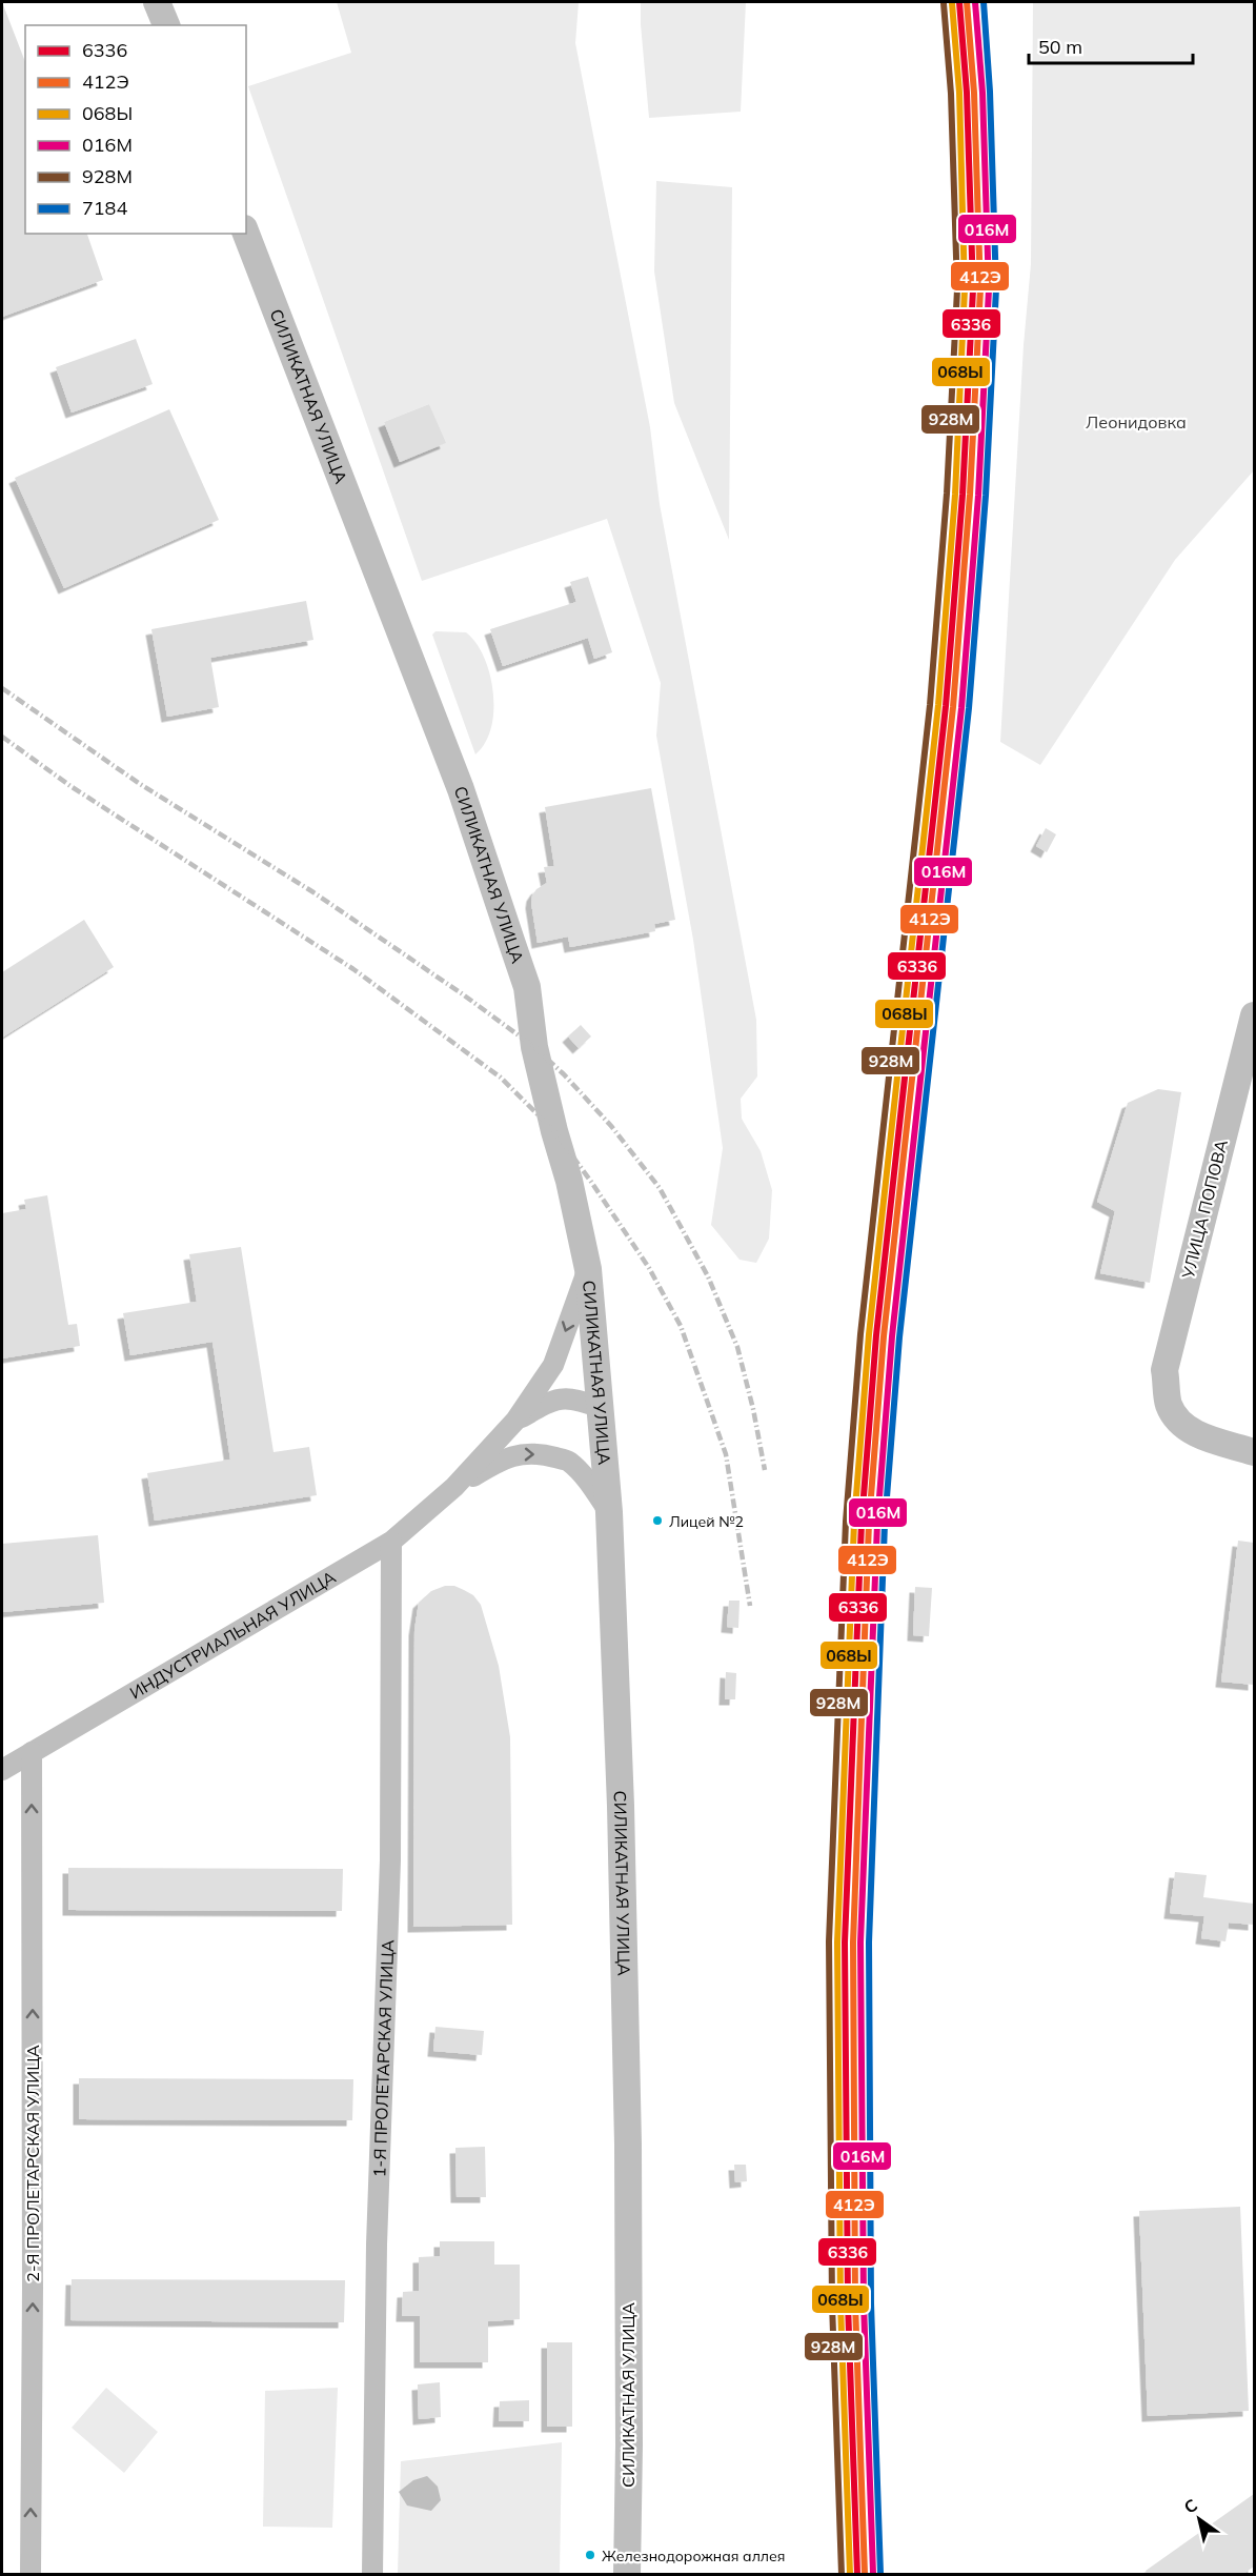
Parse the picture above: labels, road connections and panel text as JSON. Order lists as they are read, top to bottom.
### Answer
{
  "streets": {
    "street": [
      "СИЛИКАТНАЯ УЛИЦА",
      "УЛИЦА ПОПОВА",
      "ИНДУСТРИАЛЬНАЯ УЛИЦА",
      "1-Я ПРОЛЕТАРСКАЯ УЛИЦА",
      "2-Я ПРОЛЕТАРСКАЯ УЛИЦА"
    ]
  },
  "crossings": [
    ["СИЛИКАТНАЯ УЛИЦА", "ИНДУСТРИАЛЬНАЯ УЛИЦА"],
    ["ИНДУСТРИАЛЬНАЯ УЛИЦА", "1-Я ПРОЛЕТАРСКАЯ УЛИЦА"],
    ["ИНДУСТРИАЛЬНАЯ УЛИЦА", "2-Я ПРОЛЕТАРСКАЯ УЛИЦА"]
  ],
  "one_way": ["2-Я ПРОЛЕТАРСКАЯ УЛИЦА"],
  "parks": ["Леонидовка"],
  "places": ["Лицей №2", "Железнодорожная аллея"],
  "lines": [
    "transit line 6336",
    "transit line 412Э",
    "transit line 016М",
    "transit line 7184",
    "transit line 068Ы",
    "transit line 928М"
  ],
  "legend": [
    "6336",
    "412Э",
    "068Ы",
    "016М",
    "928М",
    "7184"
  ],
  "scale_bar": "50 m",
  "north": "top left"
}
